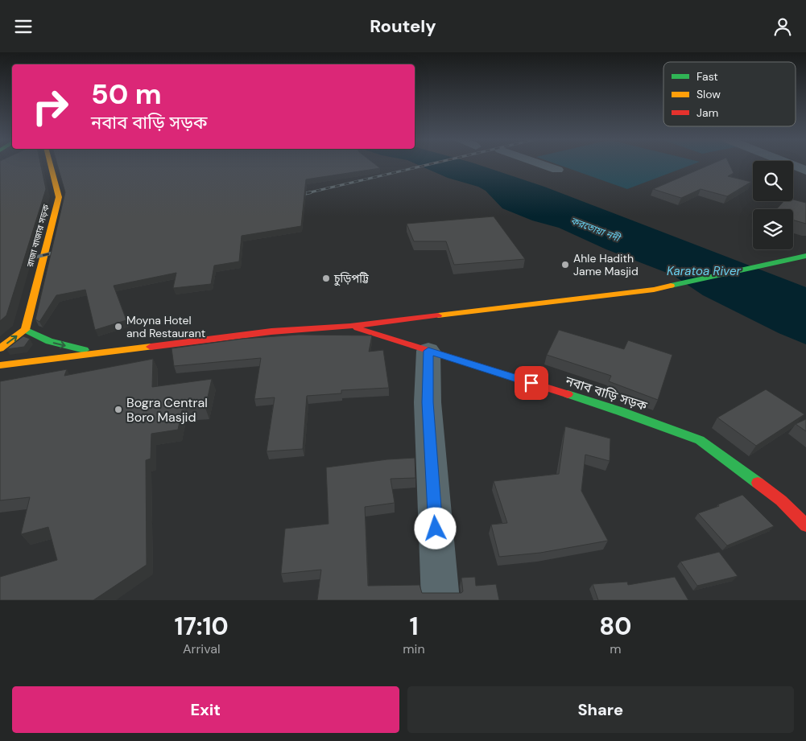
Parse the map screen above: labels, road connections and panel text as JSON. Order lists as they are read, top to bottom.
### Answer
{
  "streets": {
    "main road": ["রাজা বাজার সড়ক", "নবাব বাড়ি সড়ক"]
  },
  "water": ["করতোয়া নদী", "Karatoa River"],
  "places": [
    "Ahle Hadith Jame Masjid",
    "চুড়িপট্টি",
    "Moyna Hotel and Restaurant",
    "Bogra Central Boro Masjid"
  ],
  "legend": ["Fast", "Slow", "Jam"],
  "page": {
    "header": "Routely",
    "turn": ["50 m", "নবাব বাড়ি সড়ক"],
    "eta": [
      "17:10",
      "Arrival",
      "1",
      "min",
      "80",
      "m"
    ],
    "buttons": ["Exit", "Share"]
  }
}
